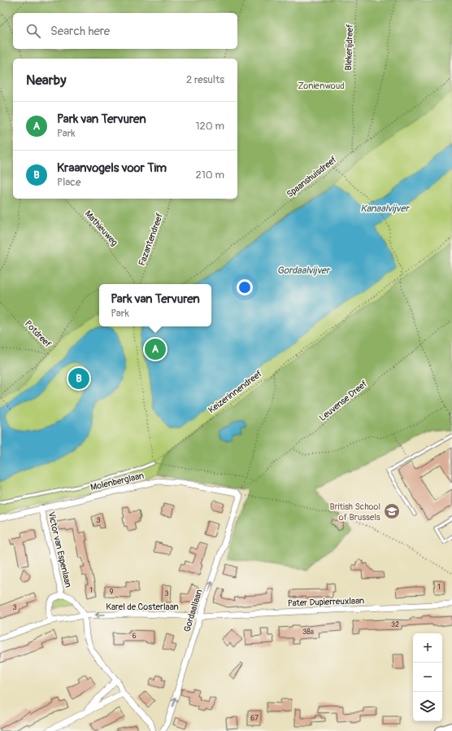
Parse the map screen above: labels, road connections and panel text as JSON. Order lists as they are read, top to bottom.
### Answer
{
  "streets": {
    "street": [
      "Molenberglaan",
      "Victor van Espenlaan",
      "Pater Dupierreuxlaan",
      "Karel de Costerlaan",
      "Gordaallaan"
    ],
    "path": [
      "Blekerijdreef",
      "Spaanshuisdreef",
      "Mathieuweg",
      "Fazantendreef",
      "Potdreef",
      "Keizerinnendreef",
      "Leuvense Dreef"
    ]
  },
  "crossings": [
    ["Blekerijdreef", "Spaanshuisdreef"],
    ["Molenberglaan", "Victor van Espenlaan"],
    ["Molenberglaan", "Gordaallaan"],
    ["Pater Dupierreuxlaan", "Karel de Costerlaan"],
    ["Pater Dupierreuxlaan", "Gordaallaan"],
    ["Karel de Costerlaan", "Gordaallaan"]
  ],
  "one_way": ["Karel de Costerlaan", "Gordaallaan"],
  "water": ["Kanaalvijver", "Gordaalvijver"],
  "parks": ["Zoniënwoud"],
  "places": {
    "school or university": ["British School of Brussels"]
  },
  "house_numbers": [
    "3",
    "1",
    "1",
    "9",
    "3",
    "3",
    "32",
    "38a",
    "6",
    "67"
  ],
  "page": {
    "search": "Search here",
    "heading": ["Nearby", "2 results"],
    "list": [
      {
        "mark": "A",
        "name": "Park van Tervuren",
        "note": "Park",
        "value": "120 m"
      },
      {
        "mark": "B",
        "name": "Kraanvogels voor Tim",
        "note": "Place",
        "value": "210 m"
      }
    ],
    "popup": ["Park van Tervuren", "Park"],
    "pins": ["A", "B"],
    "map_buttons": ["+", "−"]
  }
}
